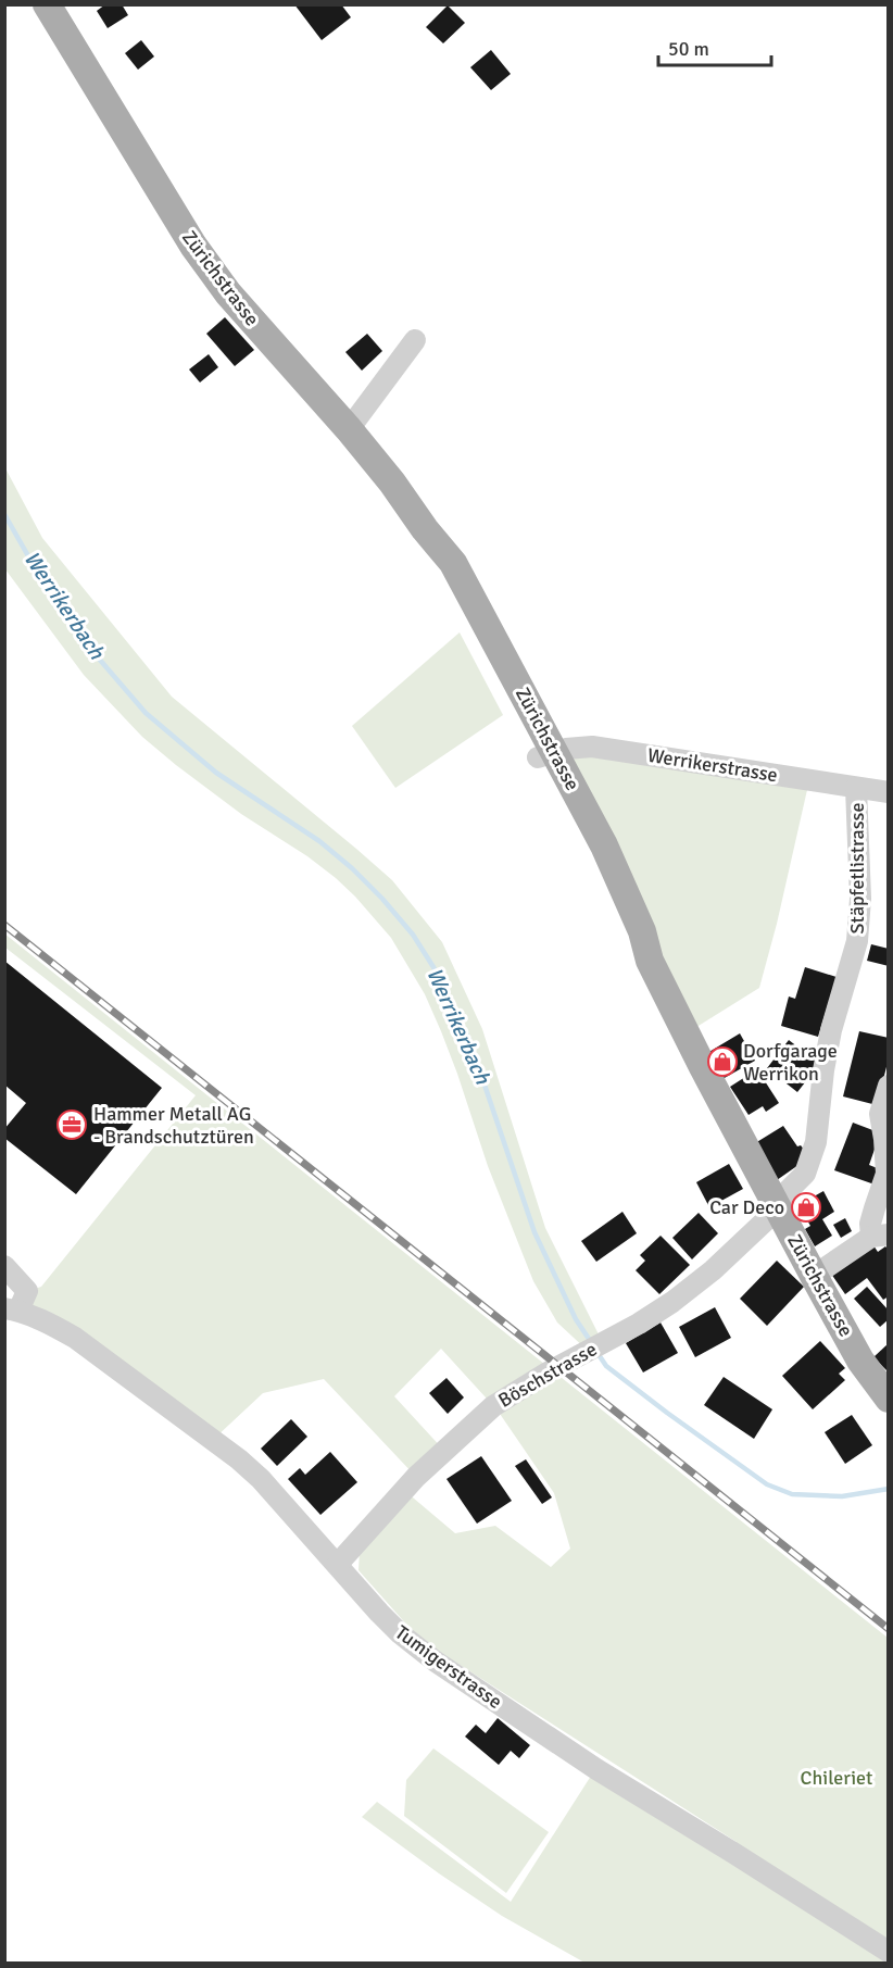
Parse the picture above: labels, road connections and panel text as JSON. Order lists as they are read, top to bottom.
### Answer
{
  "streets": {
    "main road": ["Zürichstrasse"],
    "street": [
      "Werrikerstrasse",
      "Stäpfetlistrasse",
      "Böschstrasse",
      "Tumigerstrasse"
    ]
  },
  "crossings": [
    ["Zürichstrasse", "Werrikerstrasse"],
    ["Zürichstrasse", "Stäpfetlistrasse"],
    ["Zürichstrasse", "Böschstrasse"],
    ["Werrikerstrasse", "Stäpfetlistrasse"],
    ["Stäpfetlistrasse", "Böschstrasse"],
    ["Böschstrasse", "Tumigerstrasse"]
  ],
  "water": ["Werrikerbach"],
  "parks": ["Chileriet"],
  "places": {
    "shop": ["Dorfgarage Werrikon", "Car Deco"],
    "office": ["Hammer Metall AG - Brandschutztüren"]
  },
  "scale_bar": "50 m"
}
